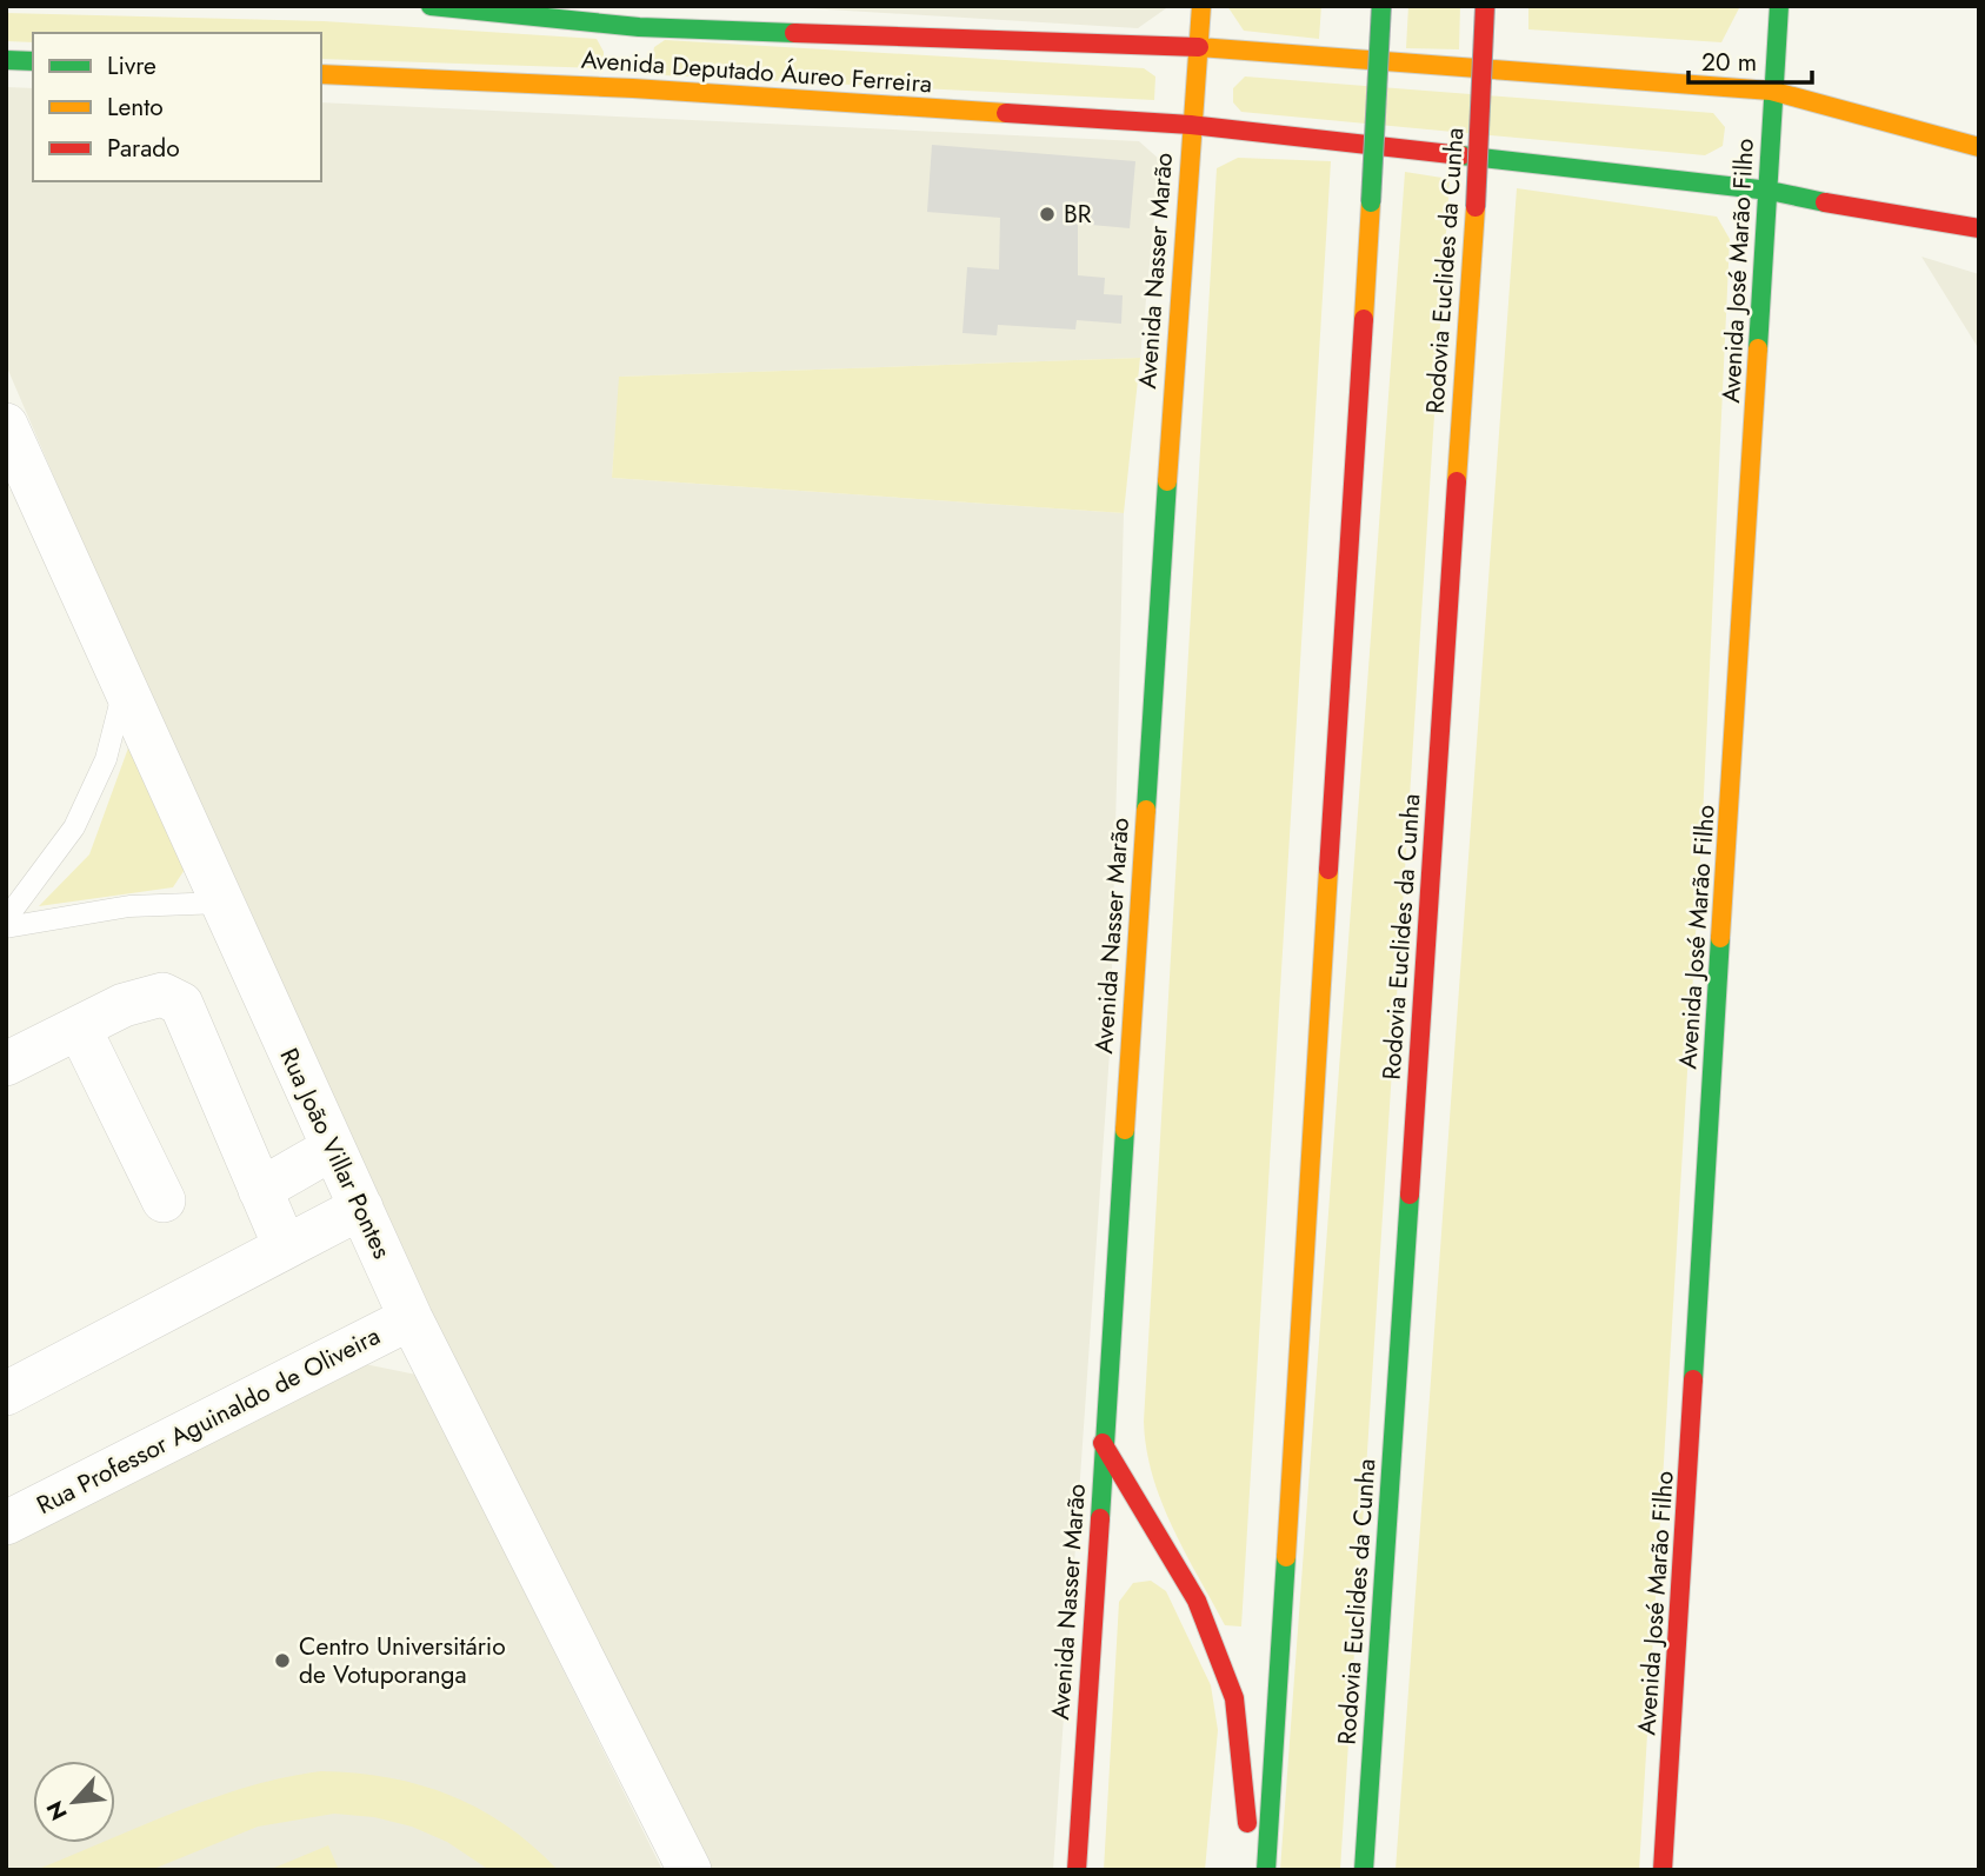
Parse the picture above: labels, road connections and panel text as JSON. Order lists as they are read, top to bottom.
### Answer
{
  "streets": {
    "main road": [
      "Avenida Deputado Áureo Ferreira",
      "Avenida Nasser Marão",
      "Rodovia Euclides da Cunha",
      "Avenida José Marão Filho"
    ],
    "street": ["Rua João Villar Pontes", "Rua Professor Aguinaldo de Oliveira"]
  },
  "crossings": [
    ["Avenida Deputado Áureo Ferreira", "Avenida Nasser Marão"],
    ["Avenida Deputado Áureo Ferreira", "Avenida José Marão Filho"],
    ["Rua João Villar Pontes", "Rua Professor Aguinaldo de Oliveira"]
  ],
  "places": ["BR", "Centro Universitário de Votuporanga"],
  "legend": ["Livre", "Lento", "Parado"],
  "scale_bar": "20 m",
  "north": "bottom left"
}
